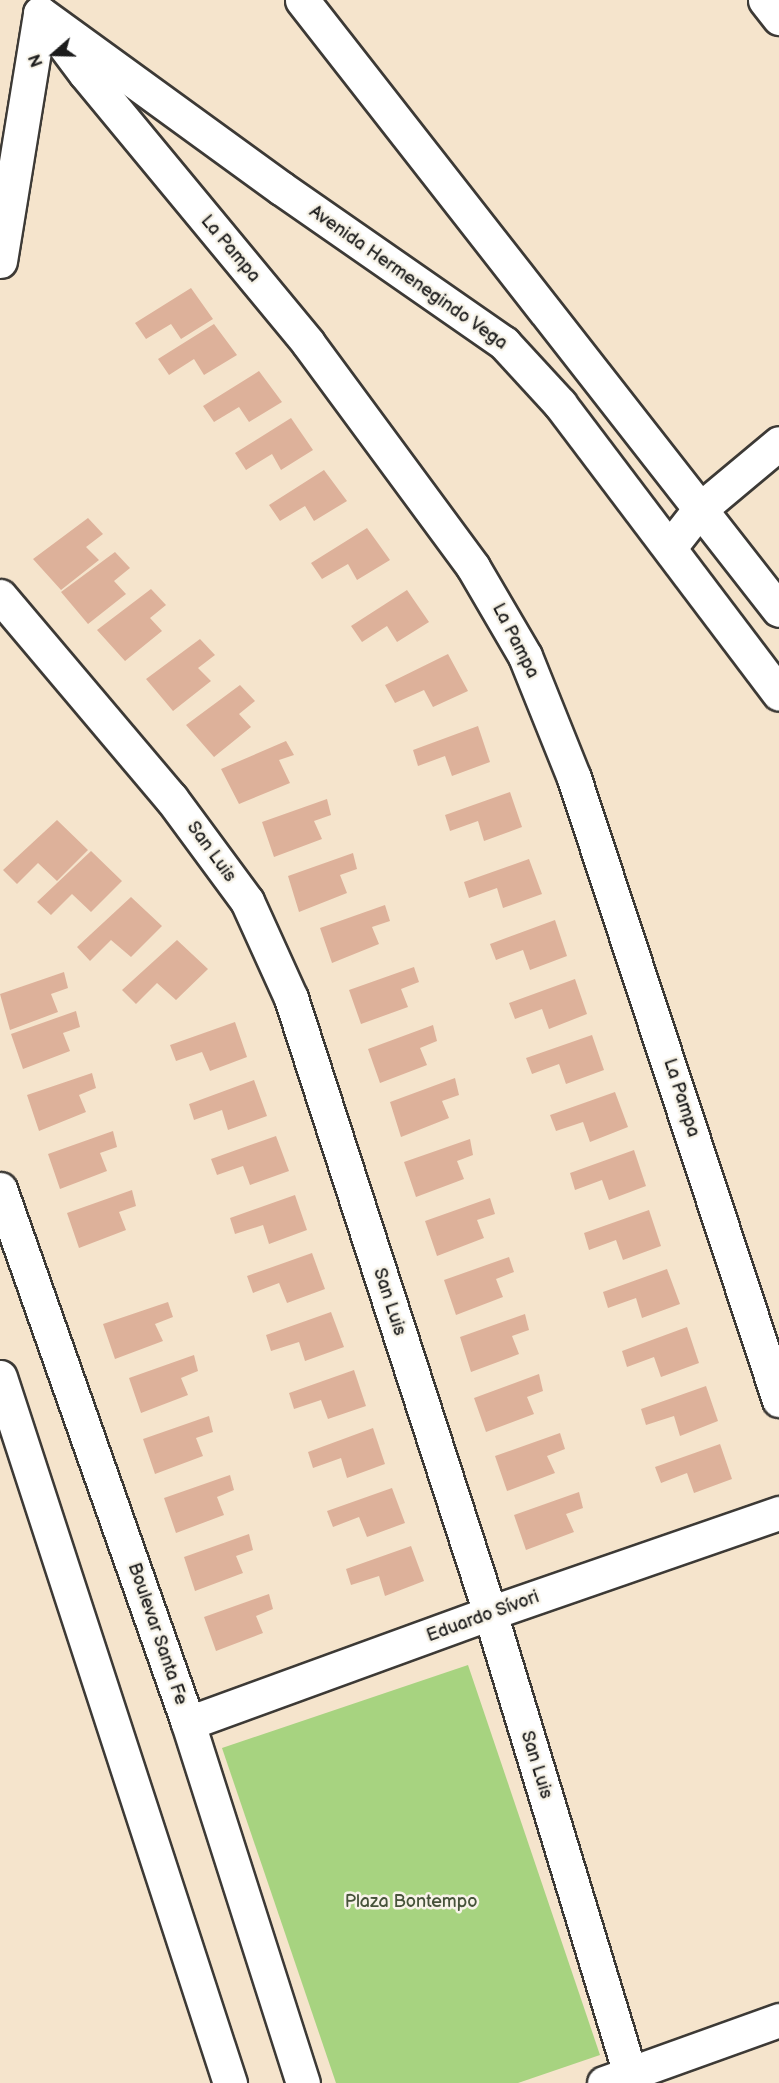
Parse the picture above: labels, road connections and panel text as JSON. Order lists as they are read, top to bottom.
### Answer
{
  "streets": {
    "street": [
      "La Pampa",
      "Avenida Hermenegindo Vega",
      "San Luis",
      "Eduardo Sívori",
      "Boulevar Santa Fe"
    ]
  },
  "crossings": [
    ["La Pampa", "Avenida Hermenegindo Vega"],
    ["San Luis", "Eduardo Sívori"],
    ["Eduardo Sívori", "Boulevar Santa Fe"]
  ],
  "parks": ["Plaza Bontempo"],
  "north": "left"
}
